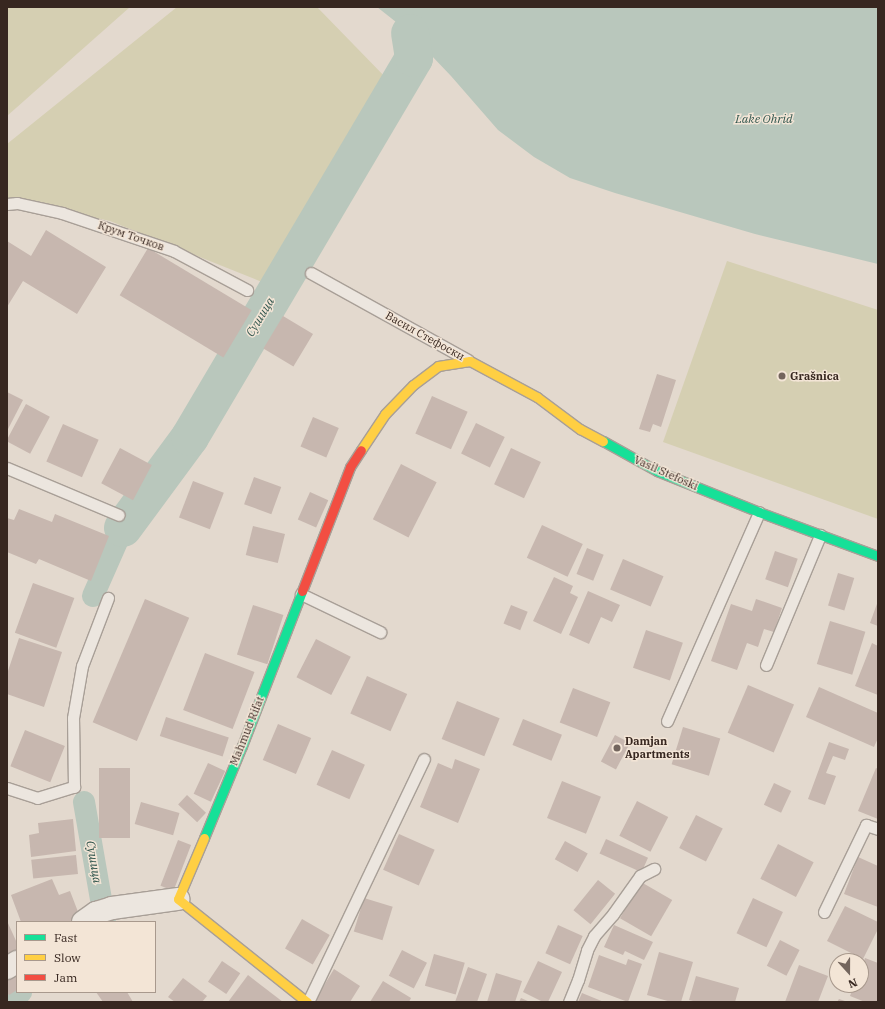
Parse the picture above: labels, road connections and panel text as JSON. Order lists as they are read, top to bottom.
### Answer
{
  "streets": {
    "street": ["Васил Стефоски", "Vasil Stefoski", "Mahmud Rifat"],
    "lane": ["Крум Точков"]
  },
  "crossings": [
    ["Васил Стефоски", "Vasil Stefoski"],
    ["Васил Стефоски", "Mahmud Rifat"]
  ],
  "water": ["Lake Ohrid", "Сушица"],
  "places": ["Grašnica", "Damjan Apartments"],
  "legend": ["Fast", "Slow", "Jam"],
  "north": "bottom"
}
